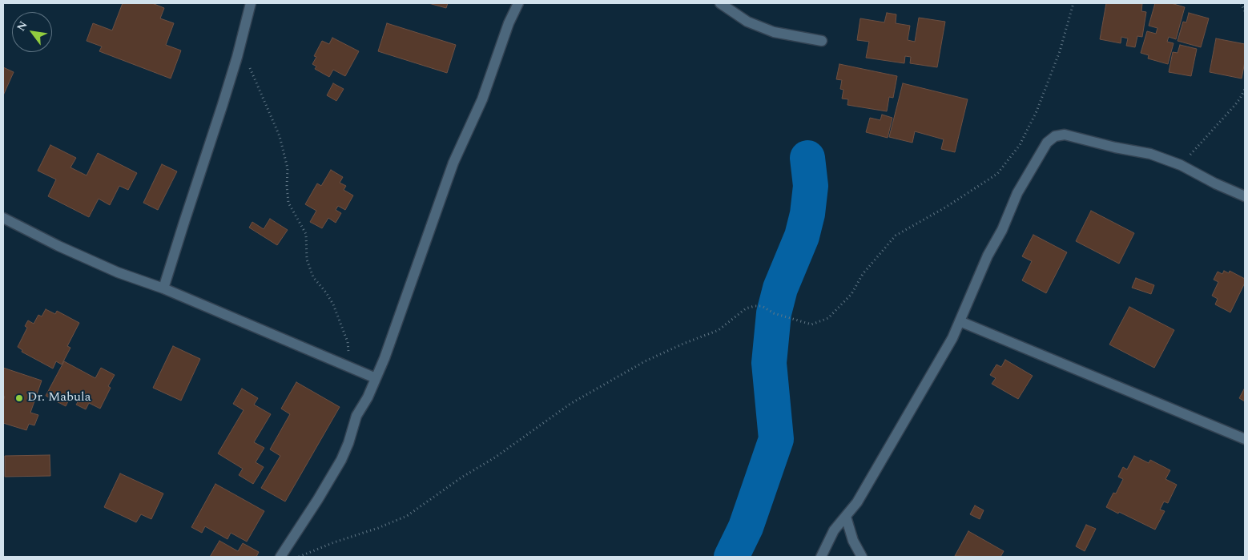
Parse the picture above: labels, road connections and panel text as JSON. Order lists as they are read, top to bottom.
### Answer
{
  "places": ["Dr. Mabula"],
  "north": "top left"
}
